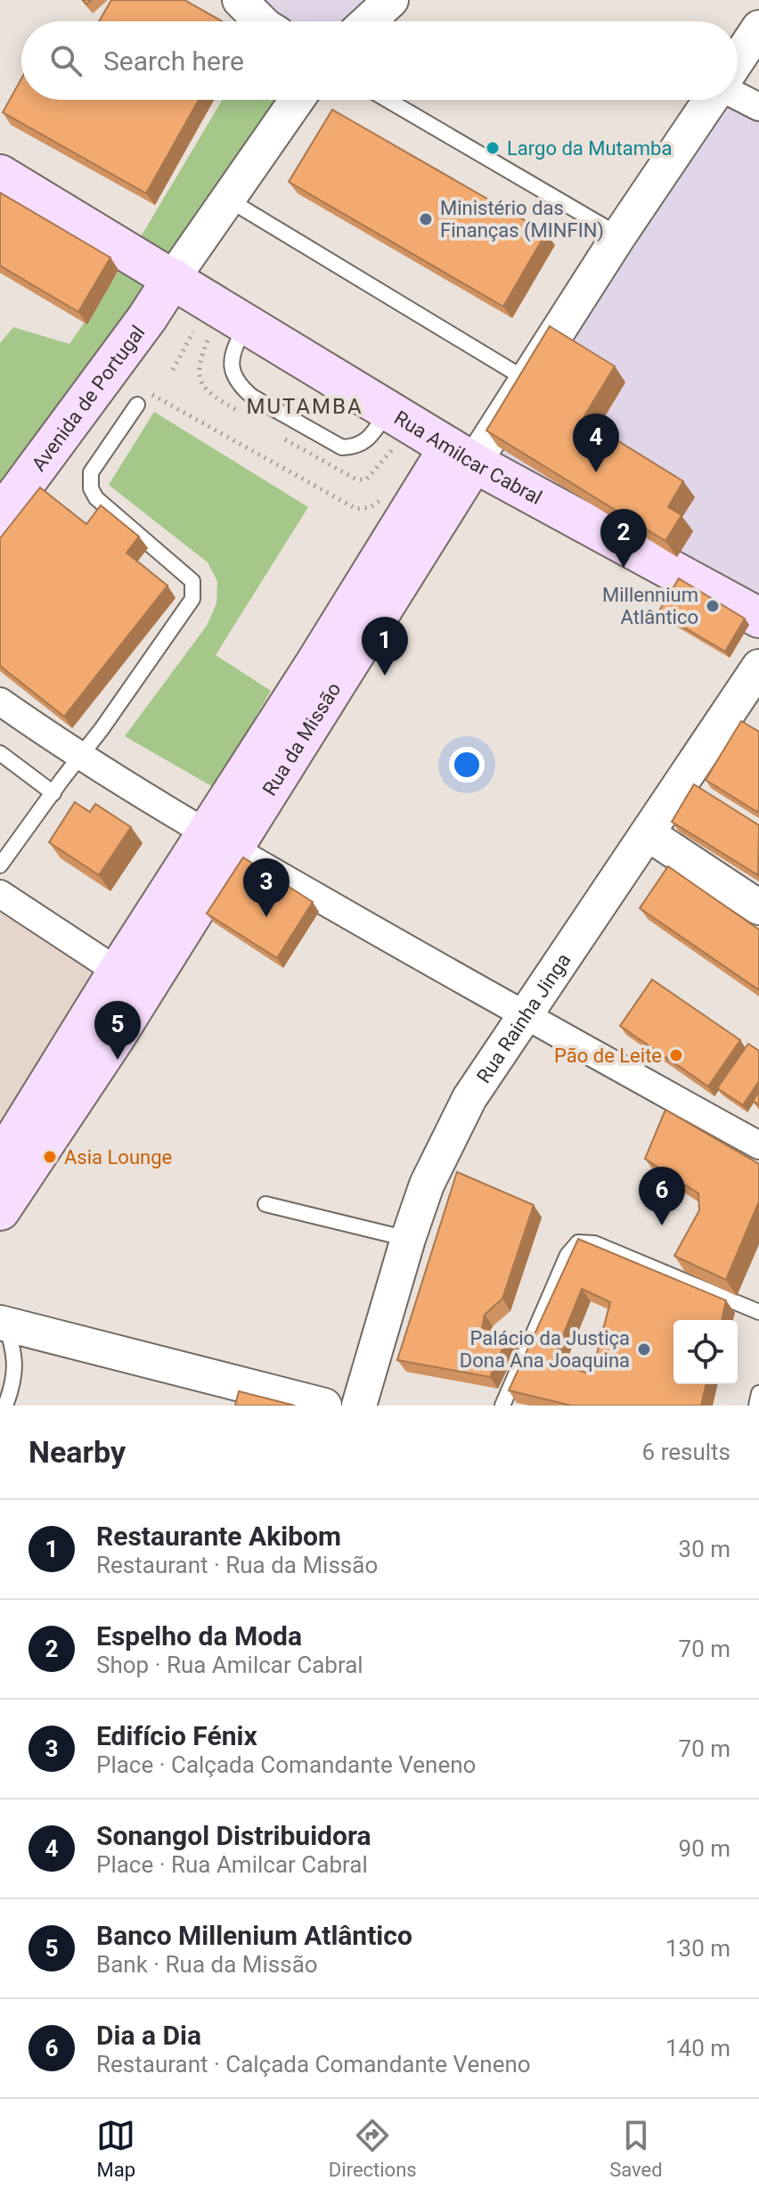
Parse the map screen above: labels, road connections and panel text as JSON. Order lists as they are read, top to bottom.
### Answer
{
  "streets": {
    "main road": ["Avenida de Portugal", "Rua Amilcar Cabral", "Rua da Missão"],
    "street": ["Rua Rainha Jinga"]
  },
  "crossings": [
    ["Avenida de Portugal", "Rua Amilcar Cabral"],
    ["Rua Amilcar Cabral", "Rua da Missão"]
  ],
  "districts": ["MUTAMBA"],
  "places": [
    "Largo da Mutamba",
    "Ministério das Finanças (MINFIN)",
    "Millennium Atlântico",
    "Pão de Leite",
    "Asia Lounge",
    "Palácio da Justiça Dona Ana Joaquina"
  ],
  "page": {
    "search": "Search here",
    "pins": [
      "4",
      "2",
      "1",
      "3",
      "5",
      "6"
    ],
    "heading": ["Nearby", "6 results"],
    "list": [
      {
        "mark": "1",
        "name": "Restaurante Akibom",
        "note": "Restaurant · Rua da Missão",
        "value": "30 m"
      },
      {
        "mark": "2",
        "name": "Espelho da Moda",
        "note": "Shop · Rua Amilcar Cabral",
        "value": "70 m"
      },
      {
        "mark": "3",
        "name": "Edifício Fénix",
        "note": "Place · Calçada Comandante Veneno",
        "value": "70 m"
      },
      {
        "mark": "4",
        "name": "Sonangol Distribuidora",
        "note": "Place · Rua Amilcar Cabral",
        "value": "90 m"
      },
      {
        "mark": "5",
        "name": "Banco Millenium Atlântico",
        "note": "Bank · Rua da Missão",
        "value": "130 m"
      },
      {
        "mark": "6",
        "name": "Dia a Dia",
        "note": "Restaurant · Calçada Comandante Veneno",
        "value": "140 m"
      }
    ],
    "nav": ["Map", "Directions", "Saved"]
  }
}
